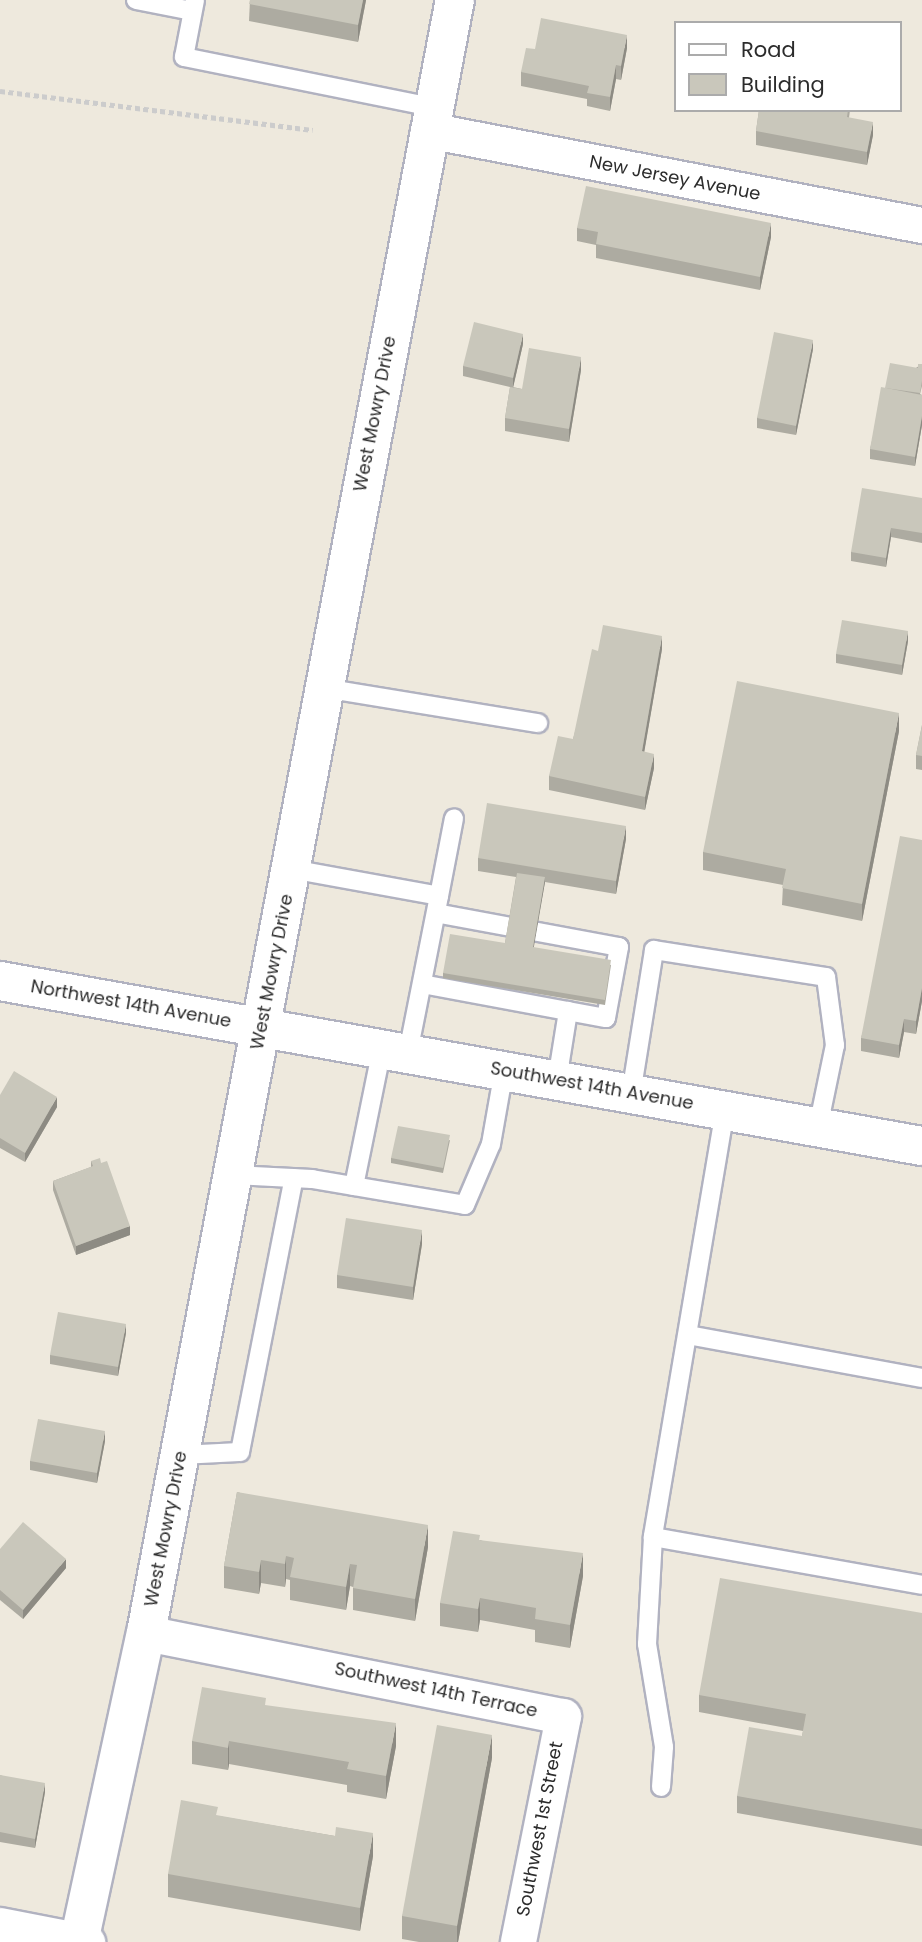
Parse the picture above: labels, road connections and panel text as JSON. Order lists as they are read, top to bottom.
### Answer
{
  "streets": {
    "street": [
      "New Jersey Avenue",
      "West Mowry Drive",
      "Northwest 14th Avenue",
      "Southwest 14th Avenue",
      "Southwest 14th Terrace",
      "Southwest 1st Street"
    ]
  },
  "crossings": [
    ["New Jersey Avenue", "West Mowry Drive"],
    ["West Mowry Drive", "Northwest 14th Avenue"],
    ["West Mowry Drive", "Southwest 14th Avenue"],
    ["West Mowry Drive", "Southwest 14th Terrace"],
    ["Northwest 14th Avenue", "Southwest 14th Avenue"],
    ["Southwest 14th Terrace", "Southwest 1st Street"]
  ],
  "legend": ["Road", "Building"]
}
